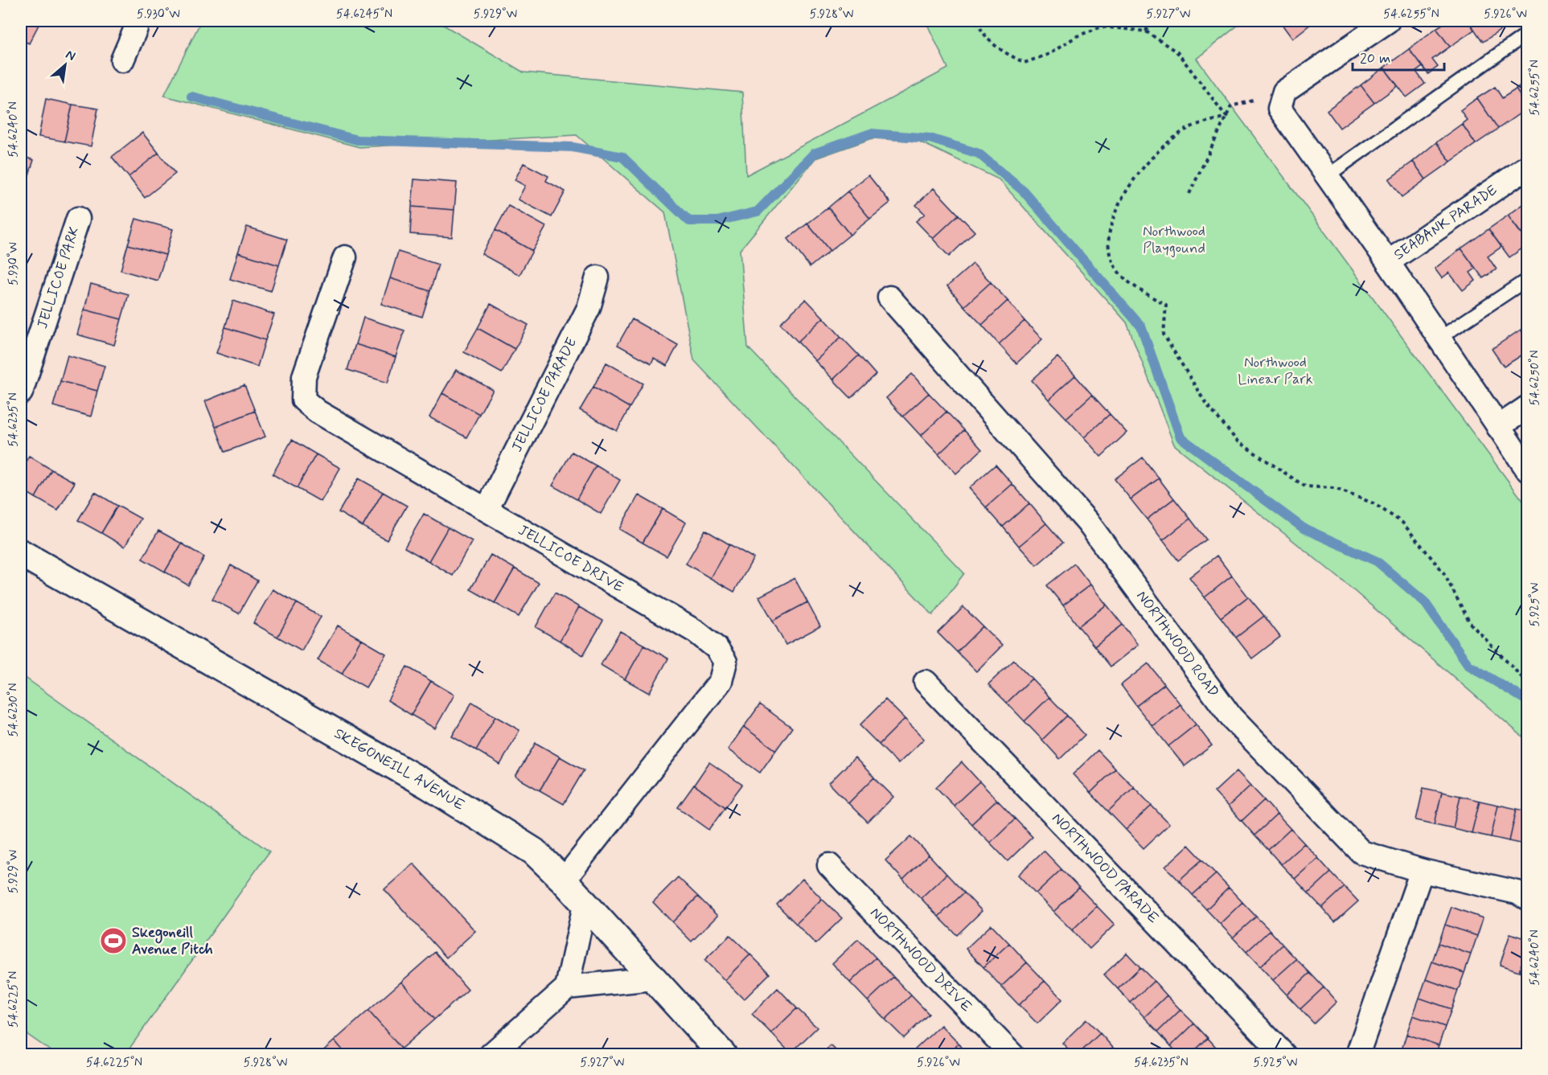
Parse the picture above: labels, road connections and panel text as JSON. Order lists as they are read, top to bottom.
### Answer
{
  "streets": {
    "street": [
      "SEABANK PARADE",
      "JELLICOE PARK",
      "JELLICOE PARADE",
      "JELLICOE DRIVE",
      "NORTHWOOD ROAD",
      "SKEGONEILL AVENUE",
      "NORTHWOOD PARADE",
      "NORTHWOOD DRIVE"
    ]
  },
  "crossings": [
    ["JELLICOE PARADE", "JELLICOE DRIVE"],
    ["JELLICOE DRIVE", "SKEGONEILL AVENUE"]
  ],
  "parks": ["Northwood Playgound", "Northwood Linear Park"],
  "places": {
    "sports": ["Skegoneill Avenue Pitch"]
  },
  "scale_bar": "20 m",
  "north": "top right",
  "coordinates": [
    "5.930°W",
    "54.6245°N",
    "5.929°W",
    "5.928°W",
    "5.927°W",
    "54.6255°N",
    "5.926°W",
    "54.6240°N",
    "54.6250°N",
    "54.6235°N",
    "5.925°W",
    "54.6230°N",
    "54.6225°N"
  ]
}
